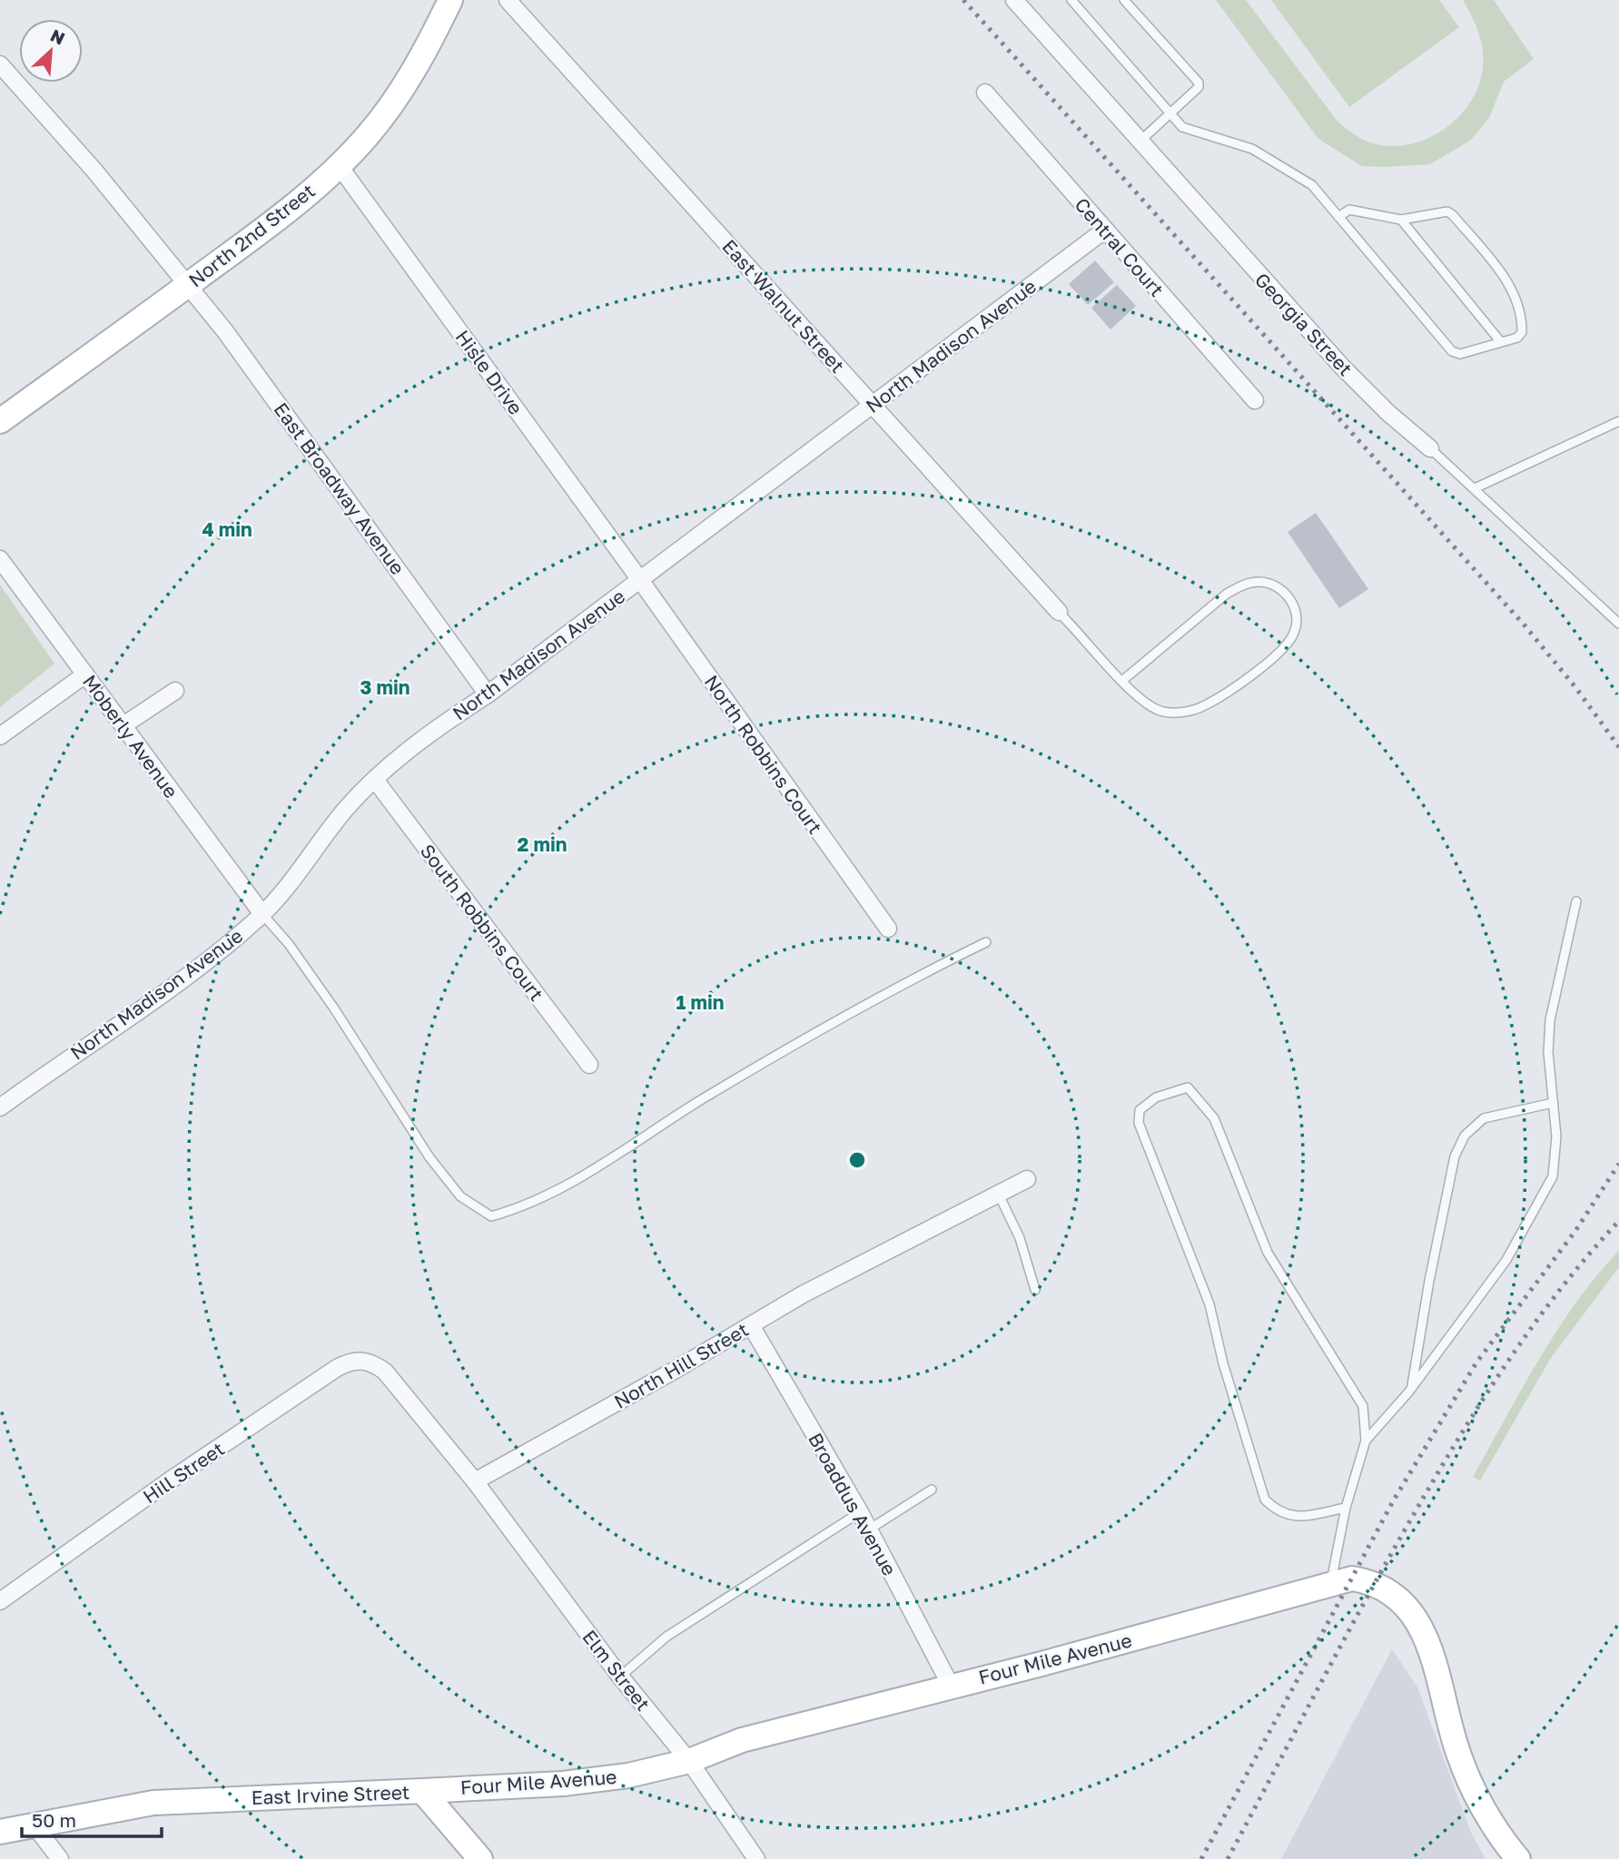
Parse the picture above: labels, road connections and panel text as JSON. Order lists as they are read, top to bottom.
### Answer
{
  "streets": {
    "street": [
      "North 2nd Street",
      "Central Court",
      "East Walnut Street",
      "Georgia Street",
      "North Madison Avenue",
      "Hisle Drive",
      "East Broadway Avenue",
      "Moberly Avenue",
      "North Robbins Court",
      "South Robbins Court",
      "North Hill Street",
      "Hill Street",
      "Broaddus Avenue",
      "Four Mile Avenue",
      "Elm Street",
      "East Irvine Street"
    ]
  },
  "crossings": [
    ["North 2nd Street", "Hisle Drive"],
    ["North 2nd Street", "East Broadway Avenue"],
    ["Central Court", "North Madison Avenue"],
    ["East Walnut Street", "North Madison Avenue"],
    ["North Madison Avenue", "Hisle Drive"],
    ["North Madison Avenue", "East Broadway Avenue"],
    ["North Madison Avenue", "Moberly Avenue"],
    ["North Madison Avenue", "North Robbins Court"],
    ["North Madison Avenue", "South Robbins Court"],
    ["Hisle Drive", "North Robbins Court"],
    ["North Hill Street", "Hill Street"],
    ["North Hill Street", "Broaddus Avenue"],
    ["North Hill Street", "Elm Street"],
    ["Hill Street", "Elm Street"],
    ["Broaddus Avenue", "Four Mile Avenue"],
    ["Four Mile Avenue", "Elm Street"],
    ["Four Mile Avenue", "East Irvine Street"]
  ],
  "scale_bar": "50 m",
  "north": "top right",
  "rings": [
    "4 min",
    "3 min",
    "2 min",
    "1 min"
  ]
}
